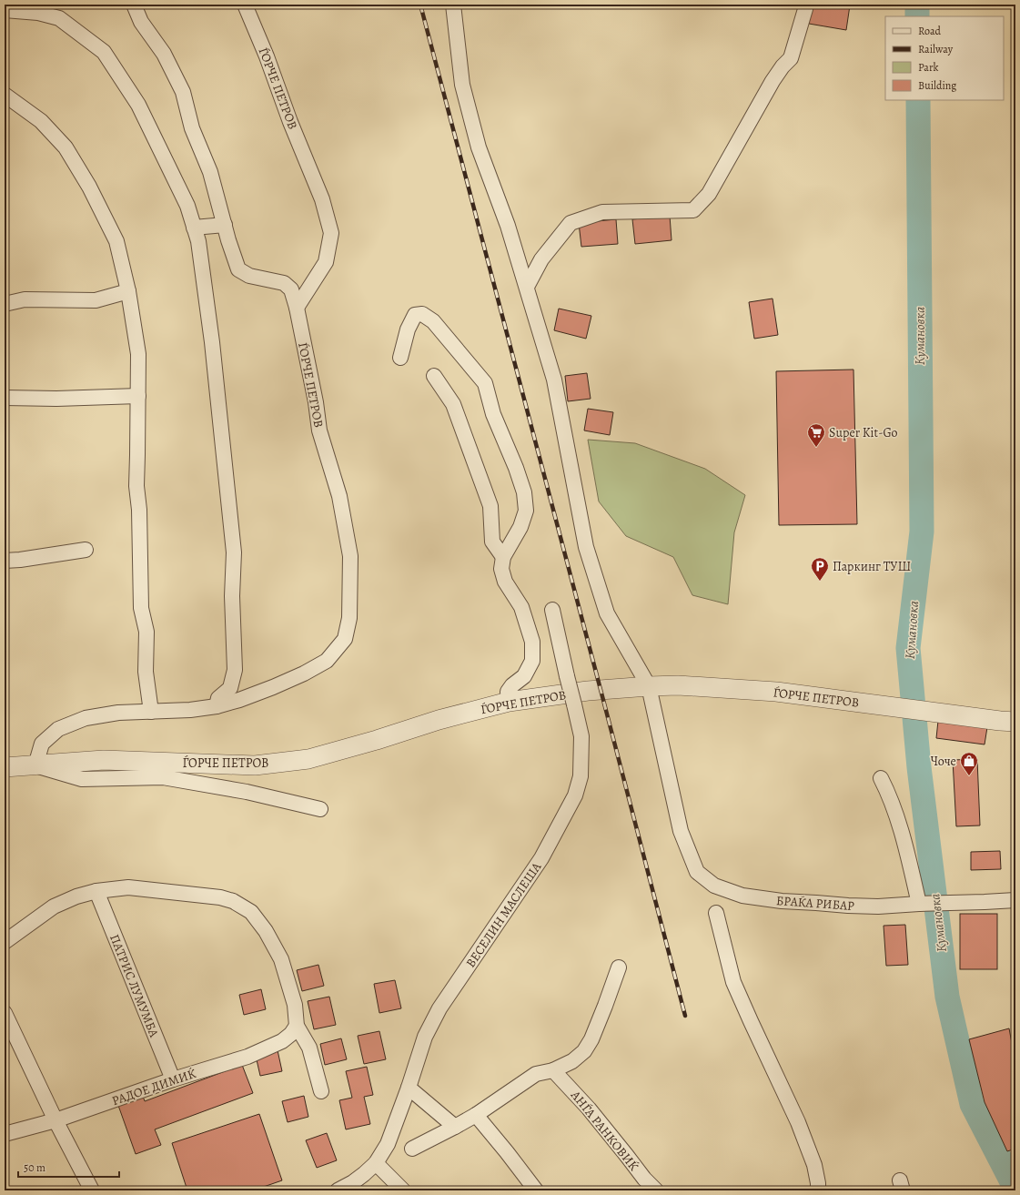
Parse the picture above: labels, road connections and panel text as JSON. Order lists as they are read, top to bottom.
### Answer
{
  "streets": {
    "street": [
      "ЃОРЧЕ ПЕТРОВ",
      "БРАЌА РИБАР",
      "ВЕСЕЛИН МАСЛЕША",
      "ПАТРИС ЛУМУМБА",
      "РАДОЕ ДИМИЌ",
      "АНЃА РАНКОВИЌ"
    ]
  },
  "crossings": [
    ["ЃОРЧЕ ПЕТРОВ", "БРАЌА РИБАР"],
    ["ПАТРИС ЛУМУМБА", "РАДОЕ ДИМИЌ"]
  ],
  "water": ["Кумановка"],
  "places": {
    "supermarket": ["Super Kit-Go"],
    "parking": ["Паркинг ТУШ"],
    "shop": ["Чоче"]
  },
  "legend": [
    "Road",
    "Railway",
    "Park",
    "Building"
  ],
  "scale_bar": "50 m"
}
